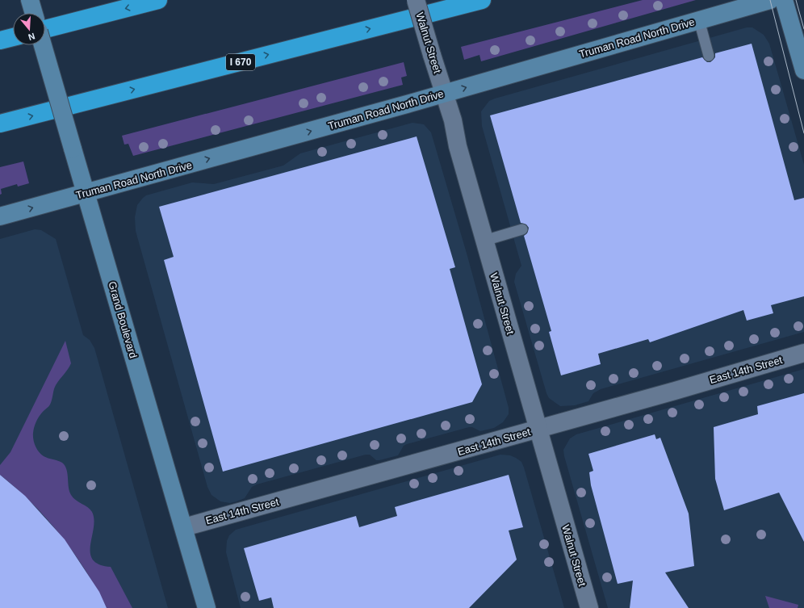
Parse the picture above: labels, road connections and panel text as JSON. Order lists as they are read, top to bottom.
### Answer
{
  "streets": {
    "highway": ["I 670"],
    "main road": ["Truman Road North Drive", "Grand Boulevard"],
    "street": ["Walnut Street", "East 14th Street"]
  },
  "crossings": [
    ["Truman Road North Drive", "Walnut Street"],
    ["Truman Road North Drive", "Grand Boulevard"],
    ["Walnut Street", "East 14th Street"],
    ["Grand Boulevard", "East 14th Street"]
  ],
  "one_way": ["Truman Road North Drive"],
  "north": "bottom"
}
